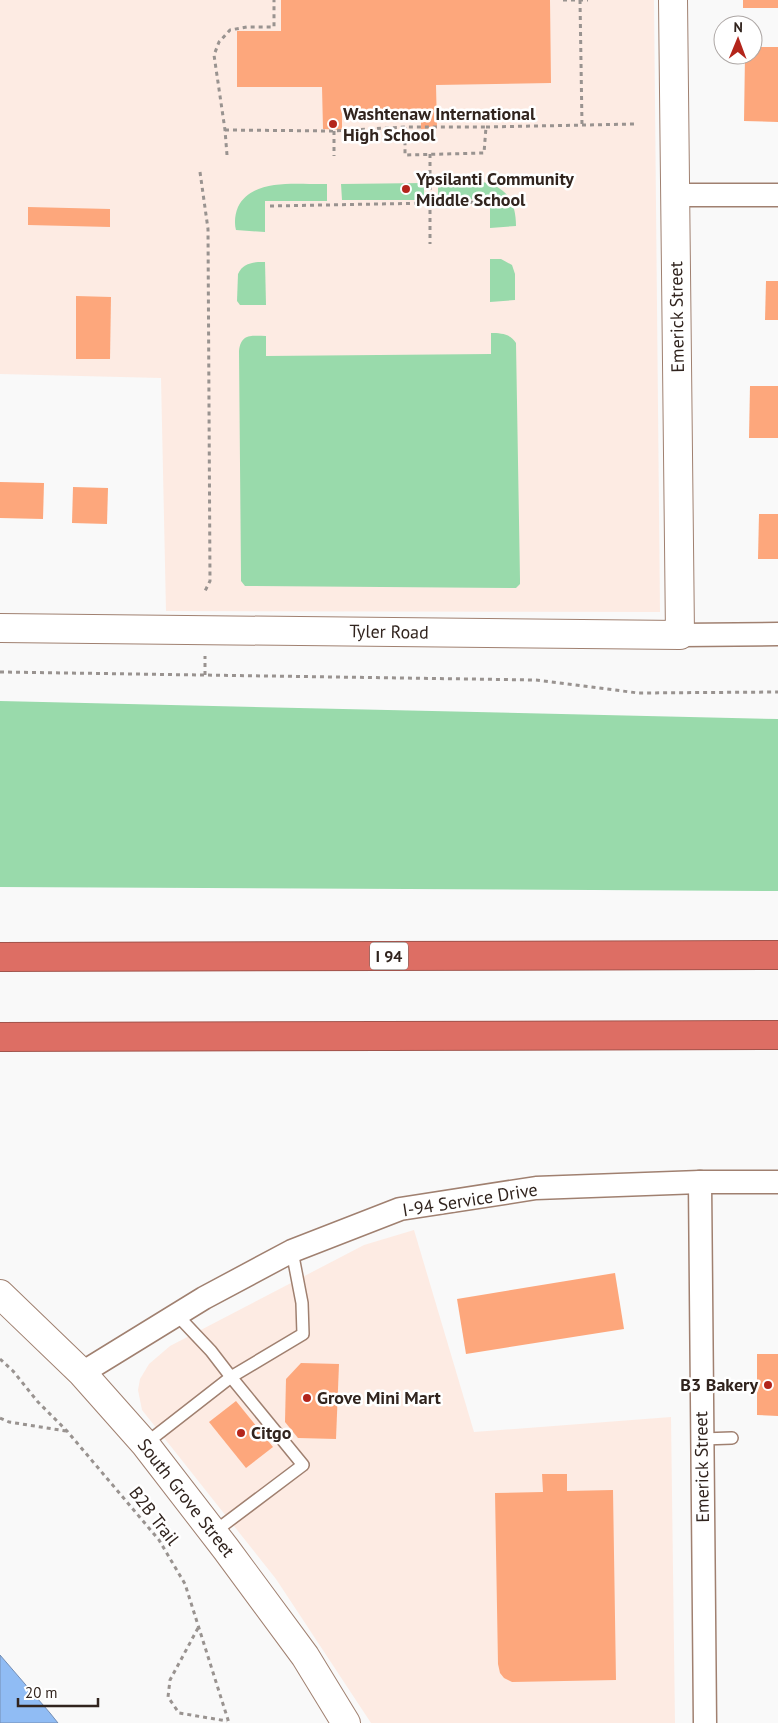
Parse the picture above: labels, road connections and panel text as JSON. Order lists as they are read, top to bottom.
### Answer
{
  "streets": {
    "highway": ["I 94"],
    "street": [
      "Emerick Street",
      "Tyler Road",
      "I-94 Service Drive",
      "South Grove Street"
    ],
    "path": ["B2B Trail"]
  },
  "crossings": [
    ["Emerick Street", "Tyler Road"],
    ["Emerick Street", "I-94 Service Drive"],
    ["I-94 Service Drive", "South Grove Street"]
  ],
  "places": [
    "Washtenaw International High School",
    "Ypsilanti Community Middle School",
    "B3 Bakery",
    "Grove Mini Mart",
    "Citgo"
  ],
  "scale_bar": "20 m",
  "north": "top"
}
